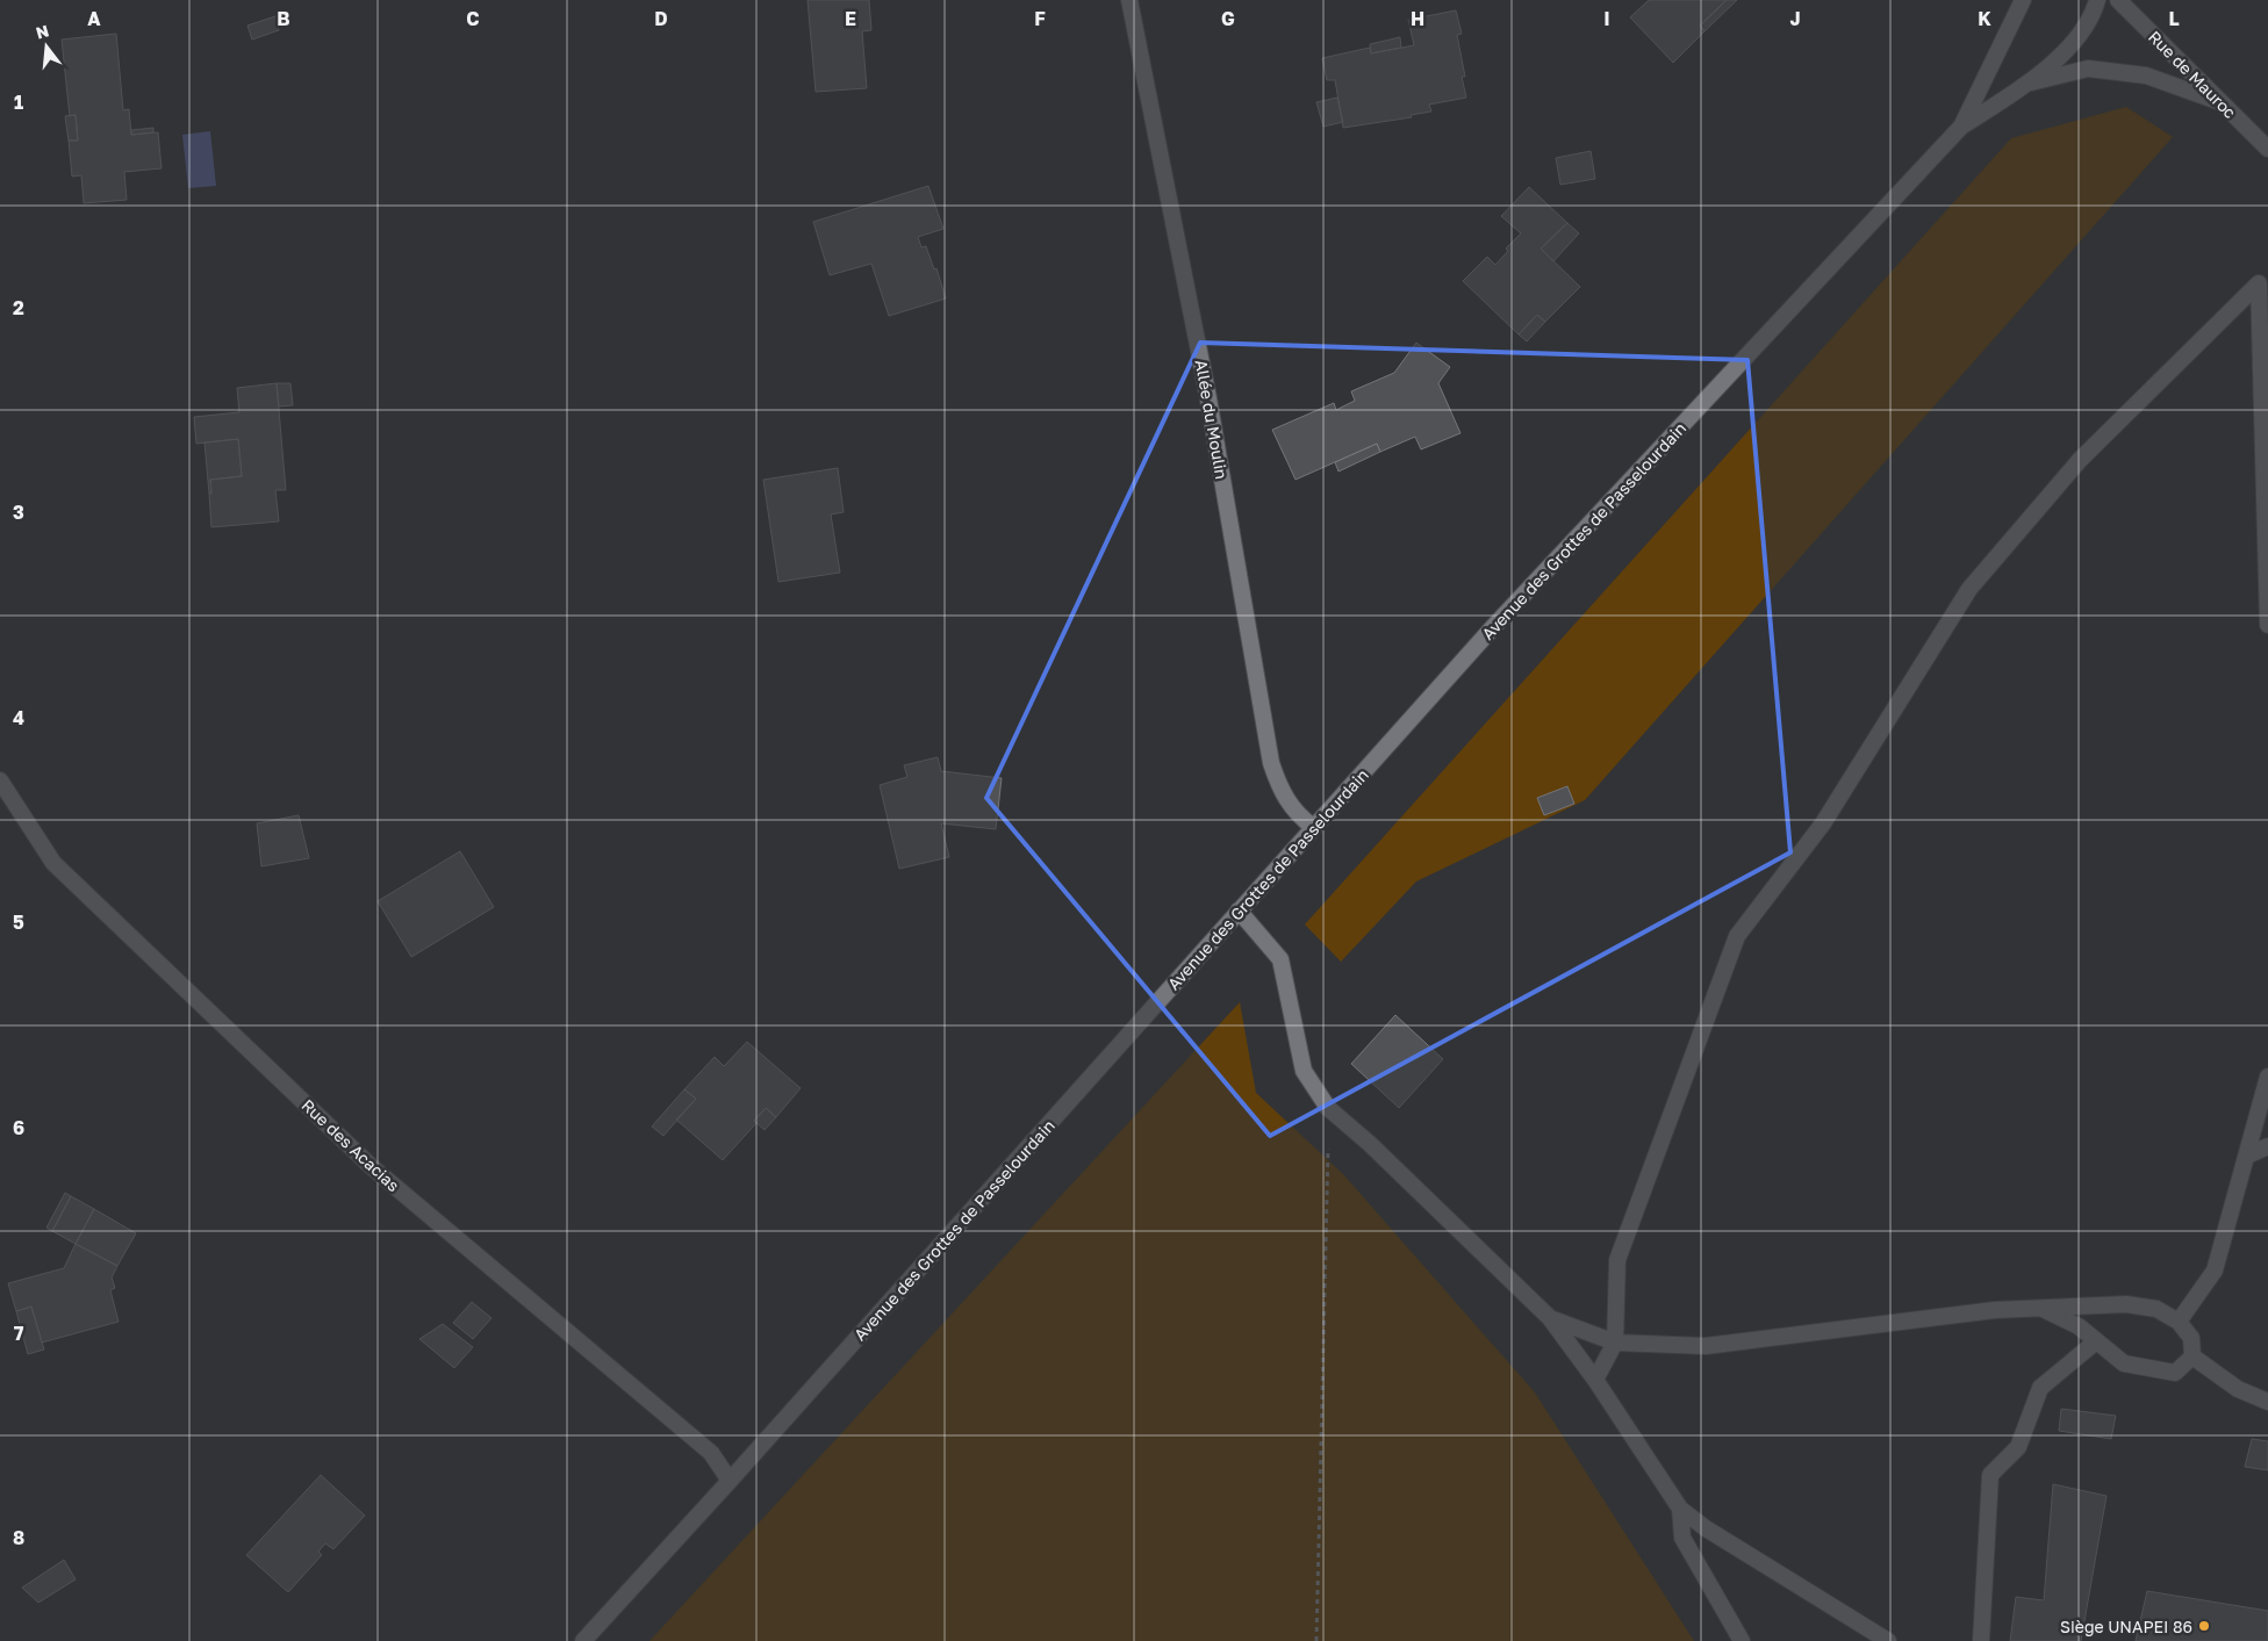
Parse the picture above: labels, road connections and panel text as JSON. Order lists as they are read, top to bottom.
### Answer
{
  "streets": {
    "street": [
      "Rue de Mauroc",
      "Allée du Moulin",
      "Avenue des Grottes de Passelourdain",
      "Rue des Acacias"
    ]
  },
  "crossings": [
    ["Rue de Mauroc", "Avenue des Grottes de Passelourdain"],
    ["Allée du Moulin", "Avenue des Grottes de Passelourdain"],
    ["Avenue des Grottes de Passelourdain", "Rue des Acacias"]
  ],
  "places": ["Siège UNAPEI 86"],
  "north": "top",
  "grid": {
    "columns": [
      "A",
      "B",
      "C",
      "D",
      "E",
      "F",
      "G",
      "H",
      "I",
      "J",
      "K",
      "L"
    ],
    "rows": [
      "1",
      "2",
      "3",
      "4",
      "5",
      "6",
      "7",
      "8"
    ]
  }
}
